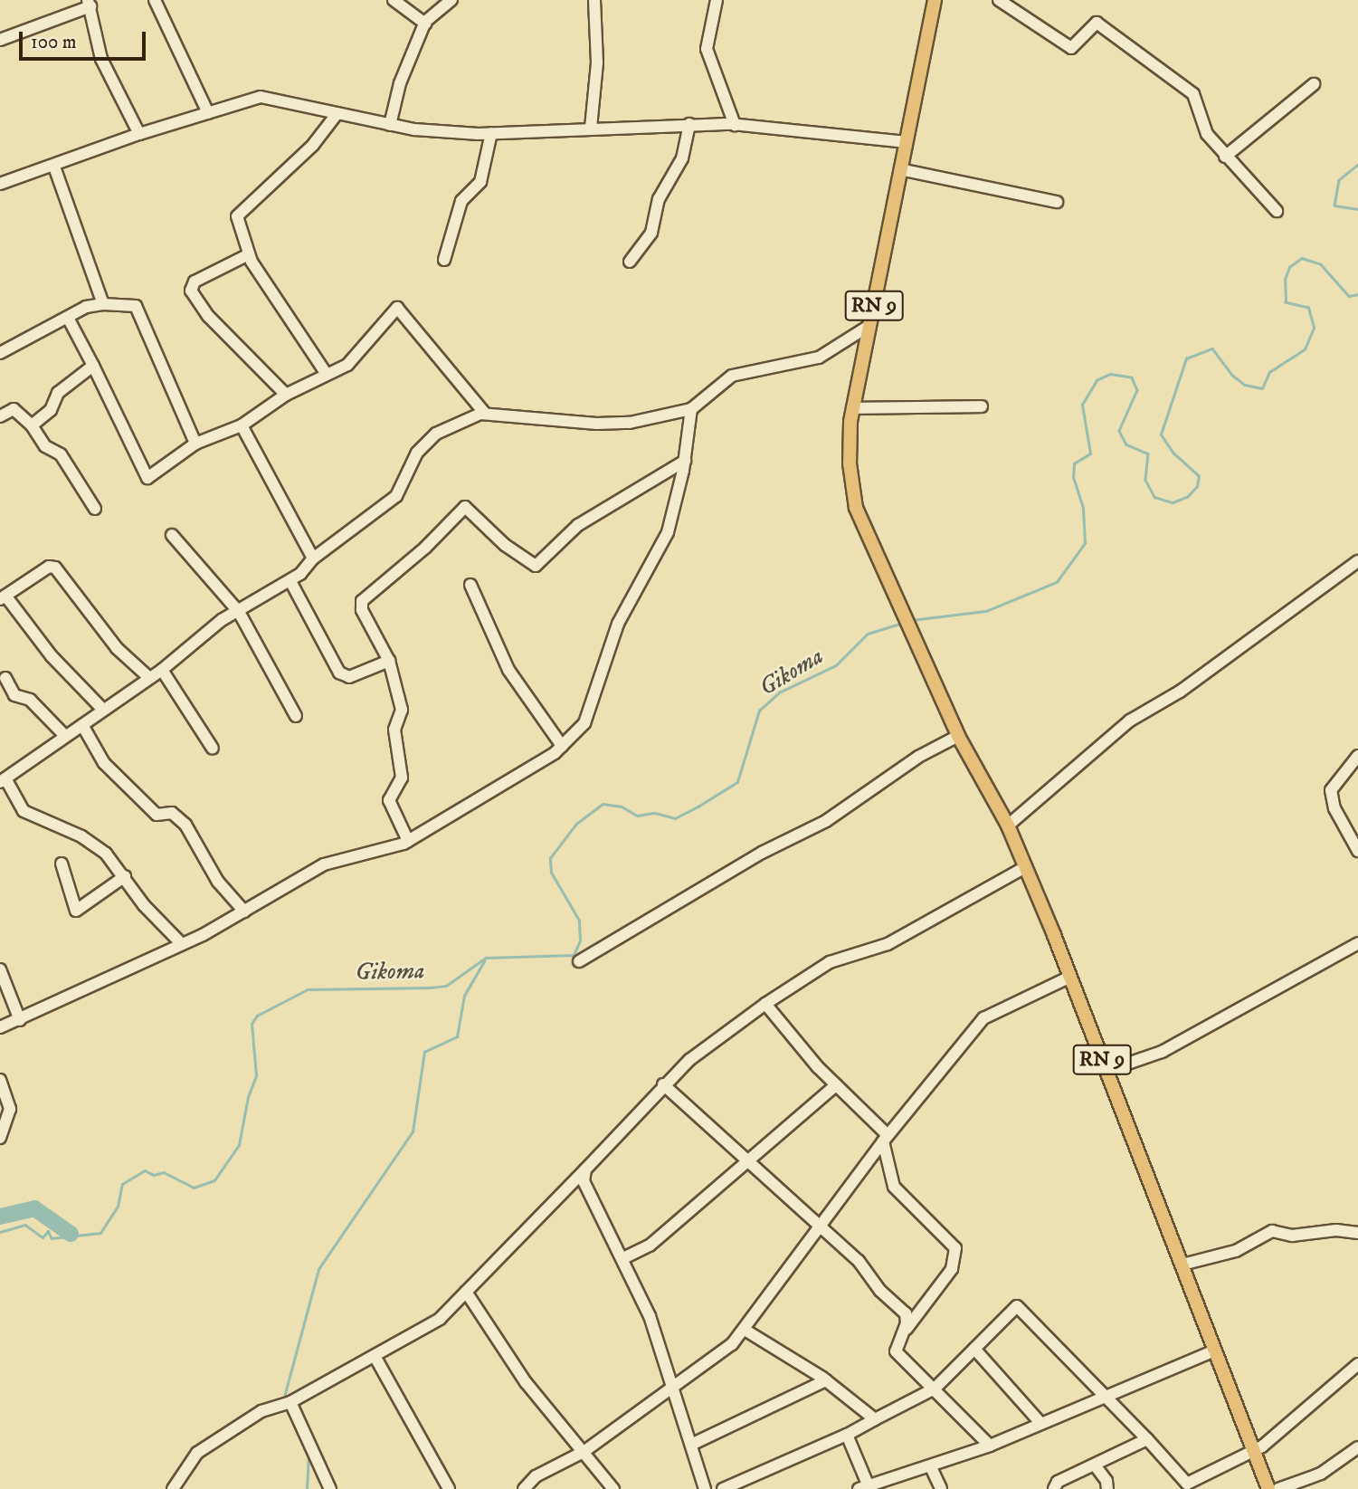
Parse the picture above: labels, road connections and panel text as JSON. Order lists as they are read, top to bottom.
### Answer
{
  "streets": {
    "main road": ["RN 9"]
  },
  "water": ["Gikoma"],
  "scale_bar": "100 m"
}
